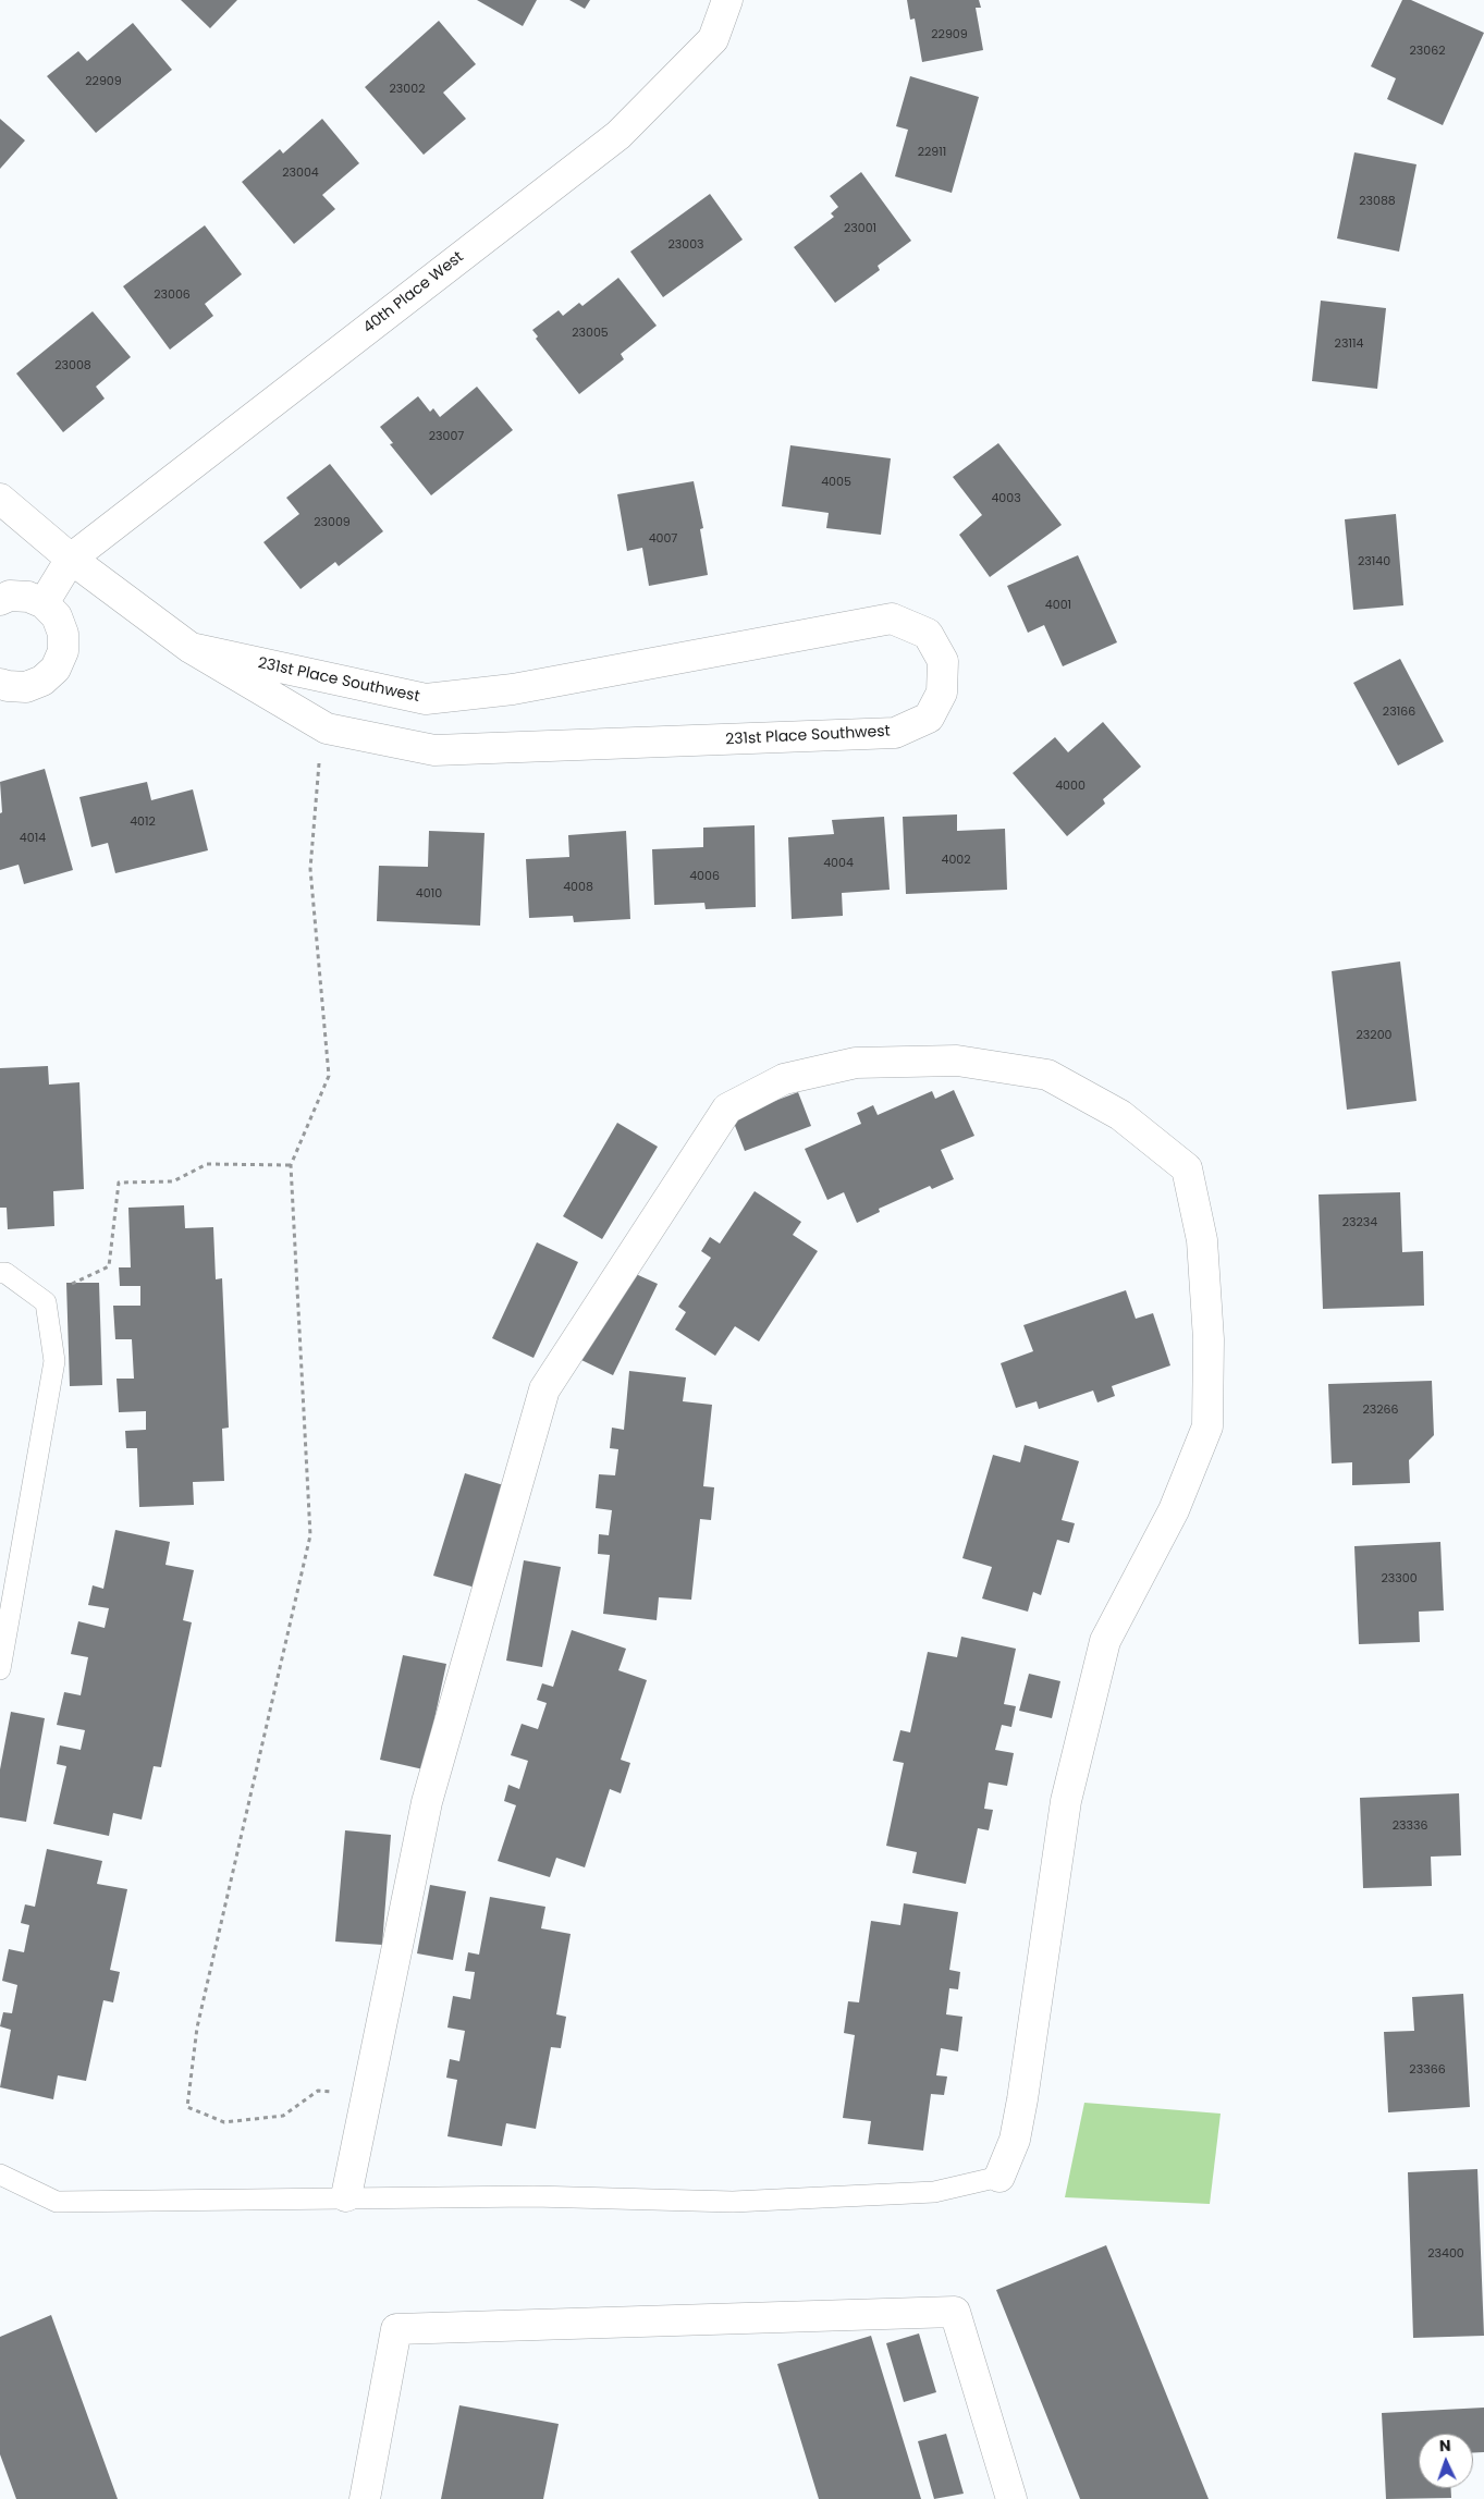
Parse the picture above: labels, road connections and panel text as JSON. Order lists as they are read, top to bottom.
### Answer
{
  "streets": {
    "street": ["40th Place West", "231st Place Southwest"]
  },
  "crossings": [
    ["40th Place West", "231st Place Southwest"]
  ],
  "house_numbers": [
    "22909",
    "23062",
    "22909",
    "23002",
    "22911",
    "23004",
    "23088",
    "23001",
    "23003",
    "23006",
    "23005",
    "23114",
    "23008",
    "23007",
    "4005",
    "4003",
    "23009",
    "4007",
    "23140",
    "4001",
    "23166",
    "4000",
    "4012",
    "4014",
    "4002",
    "4004",
    "4006",
    "4008",
    "4010",
    "23200",
    "23234",
    "23266",
    "23300",
    "23336",
    "23366",
    "23400"
  ],
  "north": "top"
}
